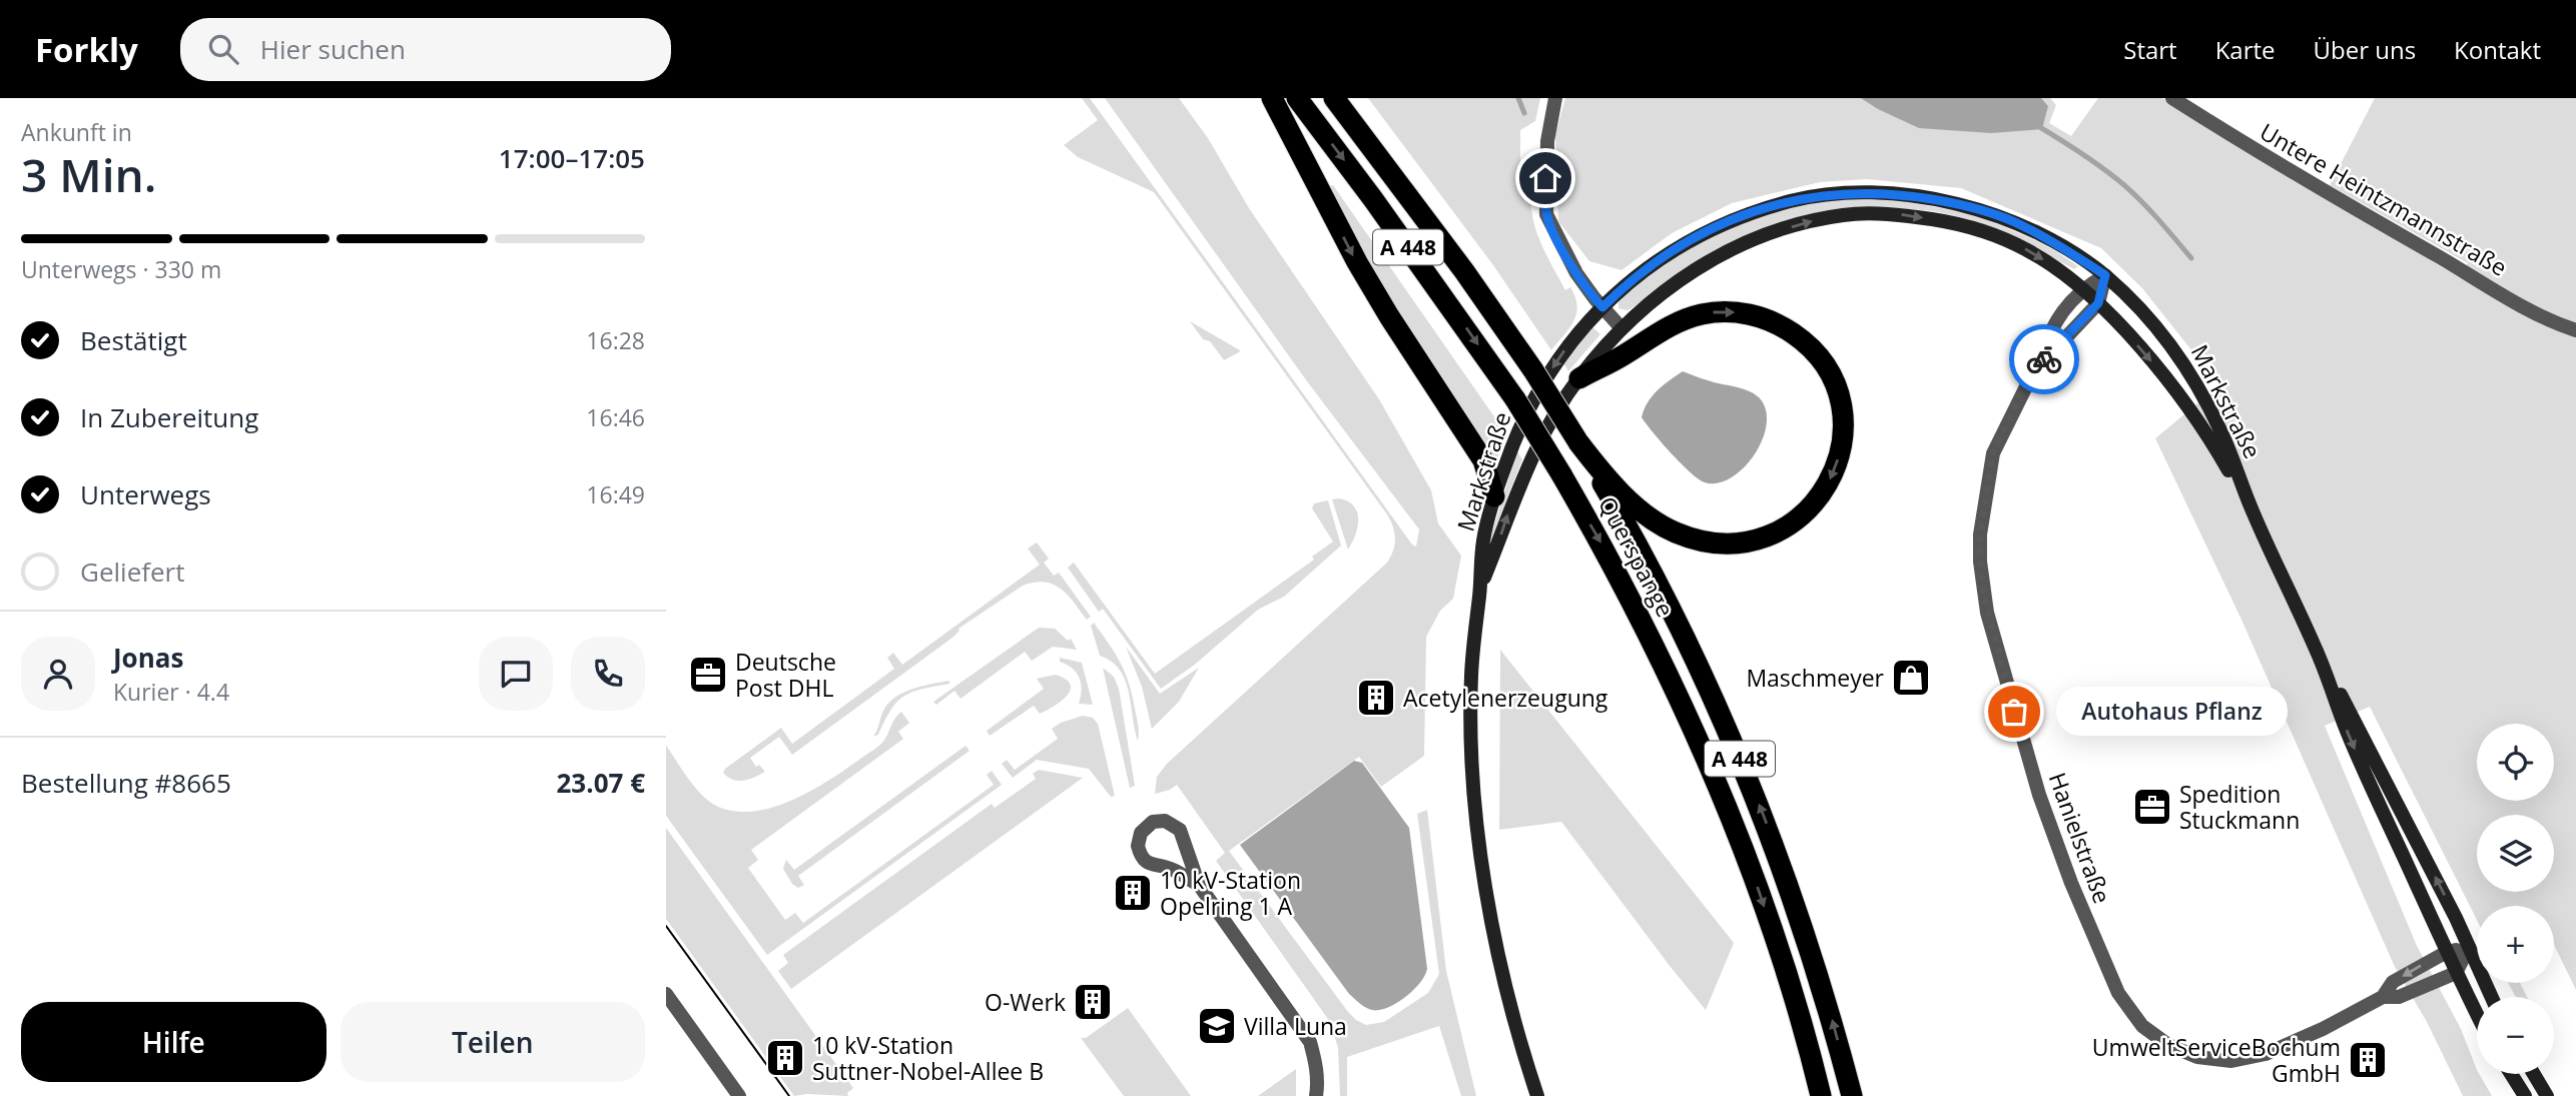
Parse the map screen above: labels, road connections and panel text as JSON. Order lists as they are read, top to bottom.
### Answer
{
  "streets": {
    "highway": ["A 448", "Querspange"],
    "main road": ["Markstraße"],
    "street": ["Untere Heintzmannstraße", "Hanielstraße"]
  },
  "crossings": [
    ["Markstraße", "Hanielstraße"]
  ],
  "places": {
    "office": ["Deutsche Post DHL", "Spedition Stuckmann"],
    "shop": ["Maschmeyer"],
    "building": [
      "Acetylenerzeugung",
      "10 kV-Station Opelring 1 A",
      "O-Werk",
      "10 kV-Station Suttner-Nobel-Allee B",
      "UmweltServiceBochum GmbH"
    ],
    "other": ["Autohaus Pflanz"],
    "school or university": ["Villa Luna"]
  },
  "page": {
    "header": "Forkly",
    "search": "Hier suchen",
    "nav": [
      "Start",
      "Karte",
      "Über uns",
      "Kontakt"
    ],
    "heading": ["3 Min.", "Ankunft in", "17:00–17:05"],
    "panel": [
      "Jonas",
      "Kurier · 4.4",
      "Bestellung #8665",
      "23.07 €"
    ],
    "bar": "Unterwegs · 330 m",
    "list": [
      ["Bestätigt", "16:28"],
      ["In Zubereitung", "16:46"],
      ["Unterwegs", "16:49"],
      "Geliefert"
    ],
    "bubble": "Autohaus Pflanz",
    "map_buttons": ["+", "−"],
    "buttons": ["Hilfe", "Teilen"]
  }
}
